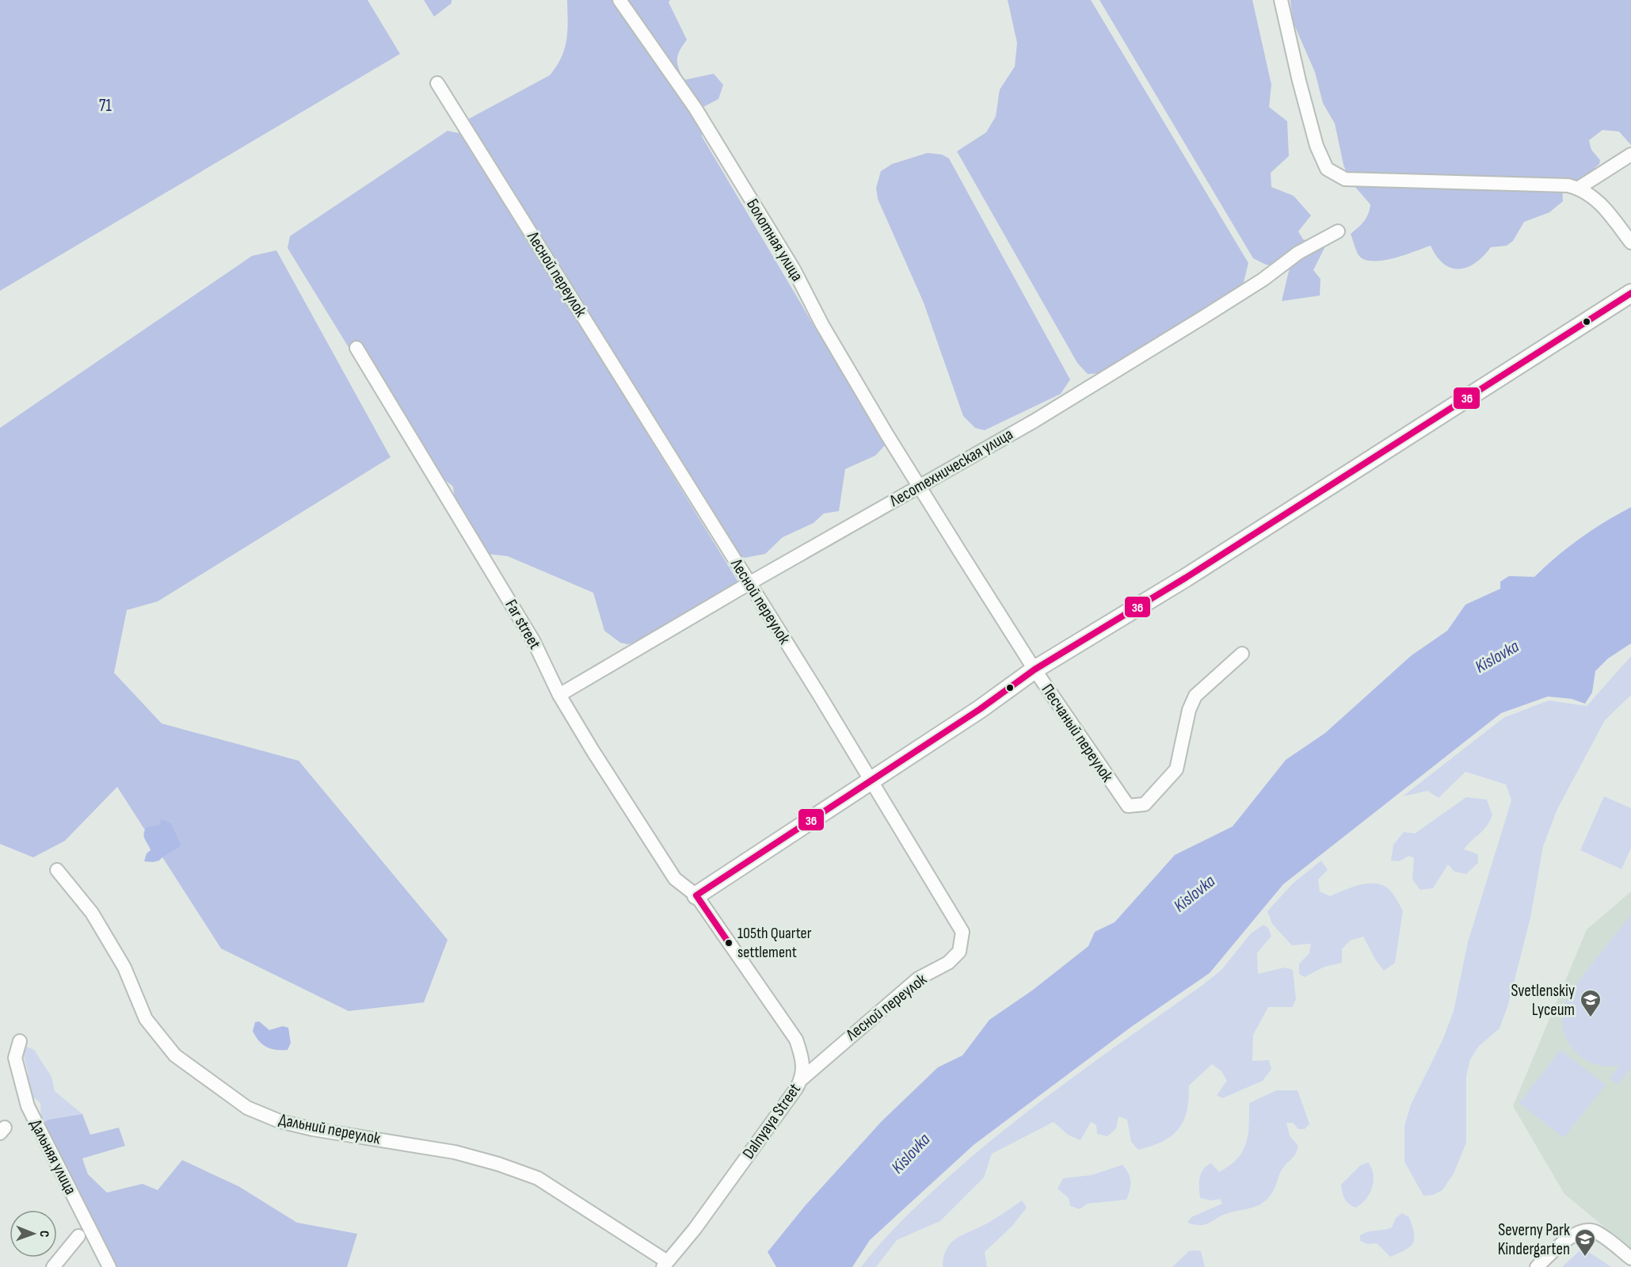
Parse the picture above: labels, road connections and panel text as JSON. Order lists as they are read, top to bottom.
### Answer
{
  "streets": {
    "street": [
      "Болотная улица",
      "Лесной переулок",
      "Лесотехническая улица",
      "Far street",
      "Песчаный переулок",
      "Dalnyaya Street",
      "Дальний переулок",
      "Дальняя улица"
    ]
  },
  "crossings": [
    ["Болотная улица", "Лесотехническая улица"],
    ["Болотная улица", "Песчаный переулок"],
    ["Лесной переулок", "Лесотехническая улица"],
    ["Лесной переулок", "Dalnyaya Street"],
    ["Лесотехническая улица", "Far street"],
    ["Лесотехническая улица", "Песчаный переулок"],
    ["Far street", "Dalnyaya Street"],
    ["Dalnyaya Street", "Дальний переулок"]
  ],
  "water": ["Kislovka"],
  "parks": ["71"],
  "places": {
    "other": ["105th Quarter settlement"],
    "school or university": ["Svetlenskiy Lyceum", "Severny Park Kindergarten"]
  },
  "lines": ["transit line 36"],
  "north": "right"
}
